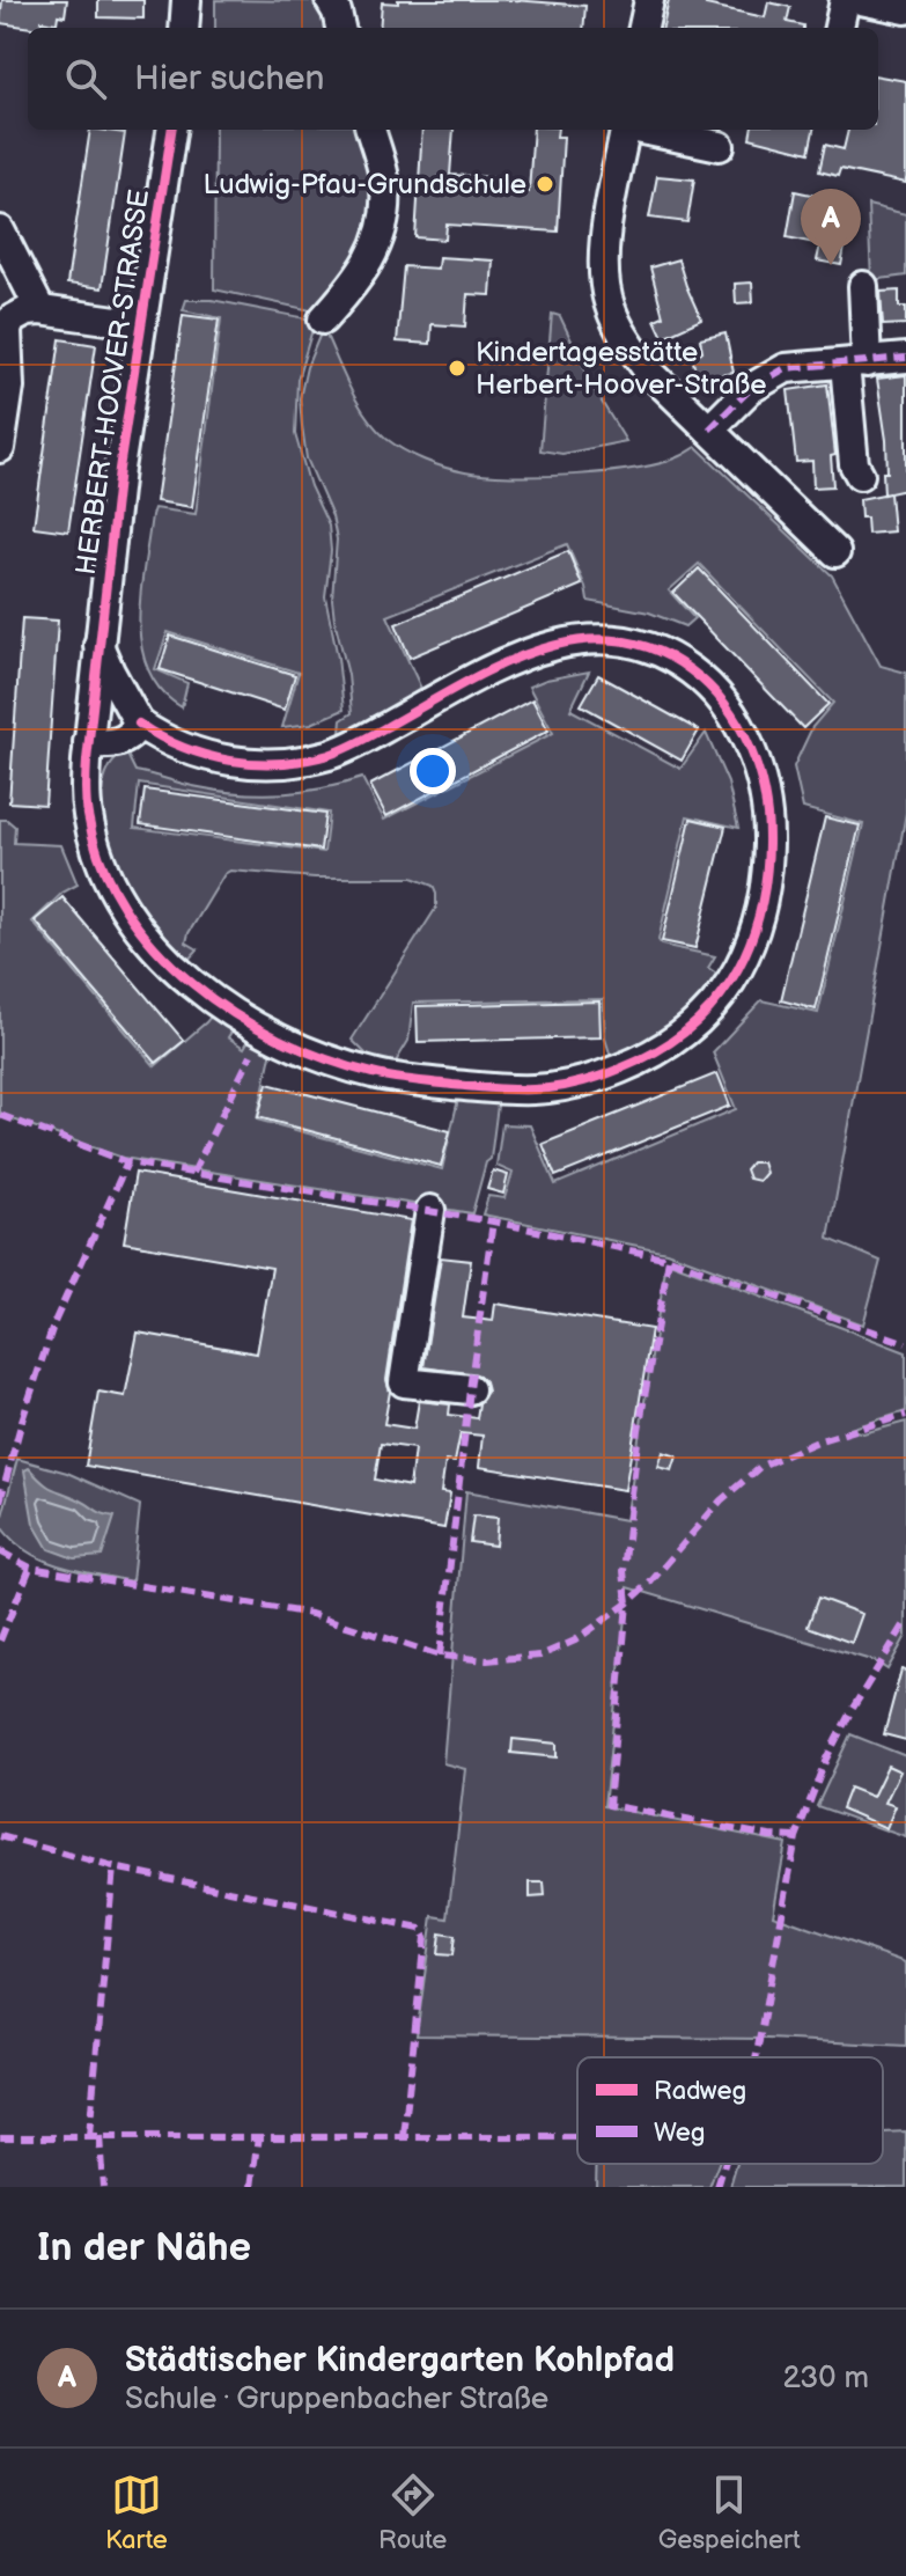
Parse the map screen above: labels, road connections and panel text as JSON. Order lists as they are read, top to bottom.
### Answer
{
  "streets": {
    "street": ["HERBERT-HOOVER-STRASSE"]
  },
  "places": ["Ludwig-Pfau-Grundschule", "Kindertagesstätte Herbert-Hoover-Straße"],
  "legend": ["Radweg", "Weg"],
  "page": {
    "search": "Hier suchen",
    "pins": "A",
    "heading": "In der Nähe",
    "list": [
      {
        "mark": "A",
        "name": "Städtischer Kindergarten Kohlpfad",
        "note": "Schule · Gruppenbacher Straße",
        "value": "230 m"
      }
    ],
    "nav": ["Karte", "Route", "Gespeichert"]
  }
}
